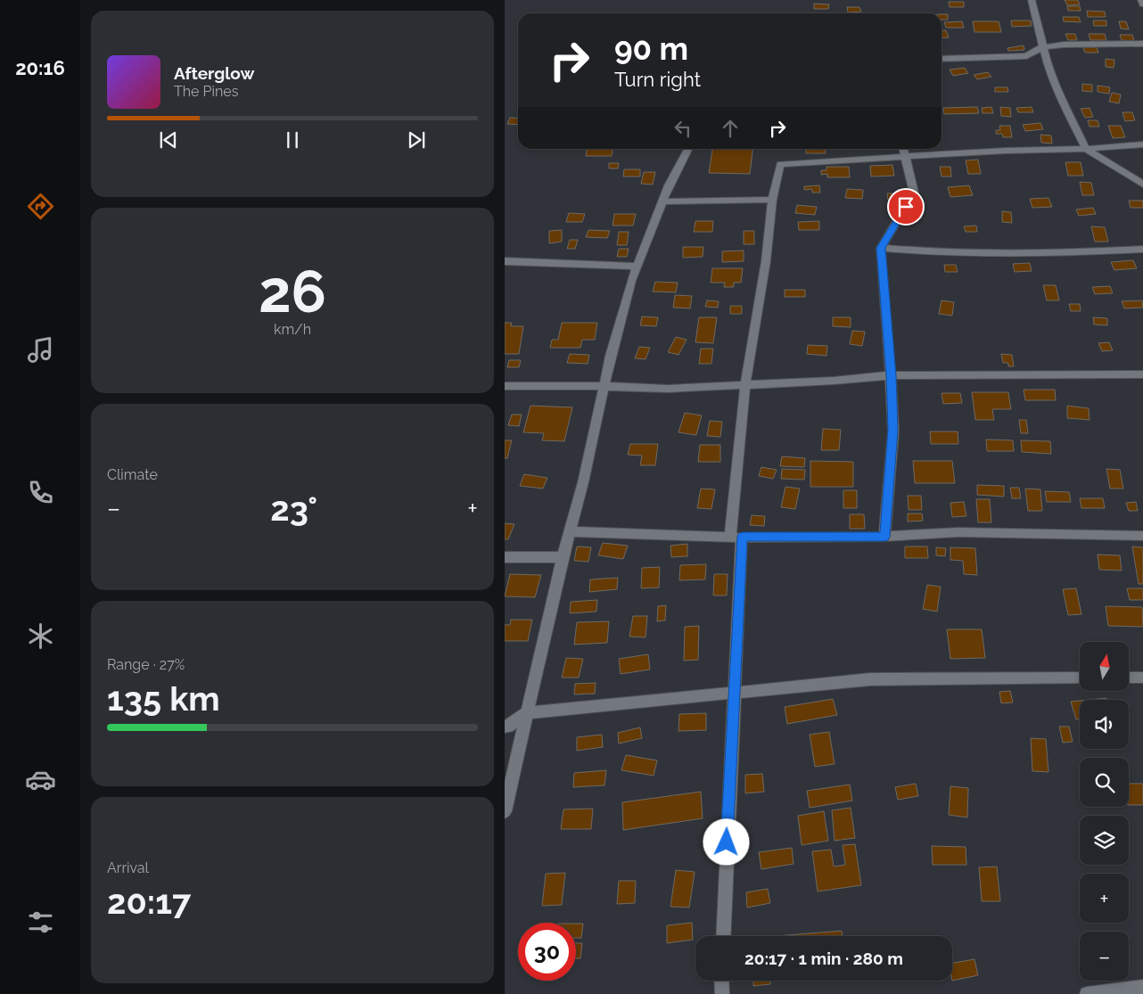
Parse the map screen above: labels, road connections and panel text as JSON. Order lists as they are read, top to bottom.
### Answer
{
  "north": "top",
  "page": {
    "tabs": "20:16",
    "turn": ["90 m", "Turn right"],
    "song": ["Afterglow", "The Pines"],
    "tile": [
      ["26", "km/h"],
      "Climate",
      ["Range · 27%", "135 km"],
      ["Arrival", "20:17"]
    ],
    "heat": ["−", "23°", "+"],
    "map_buttons": ["+", "−"],
    "limit": "30",
    "trip": "20:17 · 1 min · 280 m"
  }
}
